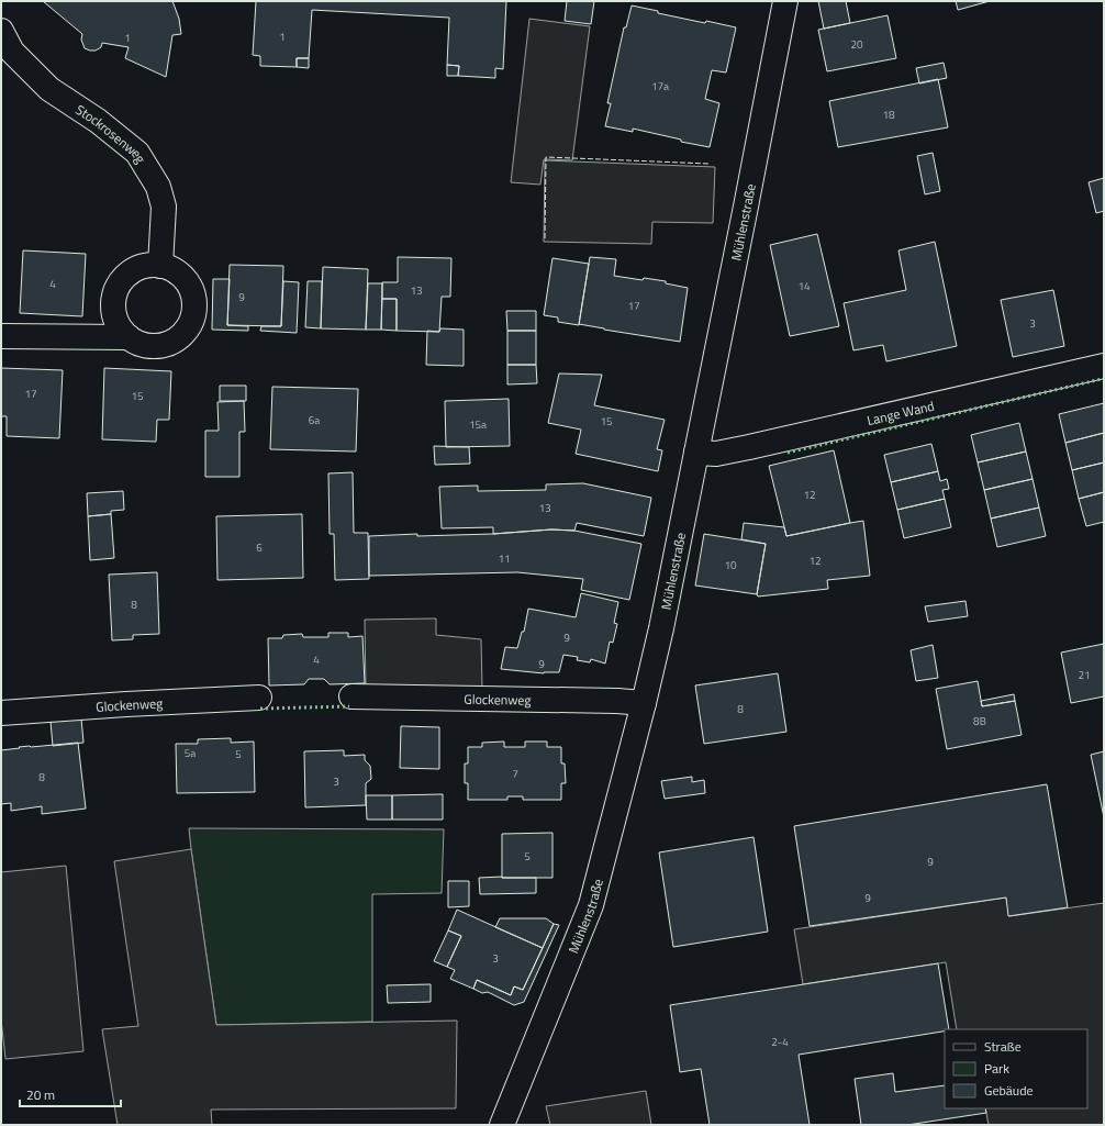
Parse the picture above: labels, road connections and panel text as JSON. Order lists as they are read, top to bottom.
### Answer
{
  "streets": {
    "street": [
      "Stockrosenweg",
      "Mühlenstraße",
      "Lange Wand",
      "Glockenweg"
    ]
  },
  "crossings": [
    ["Mühlenstraße", "Lange Wand"],
    ["Mühlenstraße", "Glockenweg"]
  ],
  "house_numbers": [
    "1",
    "1",
    "20",
    "17a",
    "18",
    "4",
    "14",
    "13",
    "9",
    "17",
    "3",
    "17",
    "15",
    "6a",
    "15",
    "15a",
    "12",
    "13",
    "6",
    "11",
    "12",
    "10",
    "8",
    "9",
    "4",
    "9",
    "21",
    "8",
    "8B",
    "5a",
    "5",
    "7",
    "8",
    "3",
    "5",
    "9",
    "9",
    "3",
    "2-4"
  ],
  "legend": ["Straße", "Park", "Gebäude"],
  "scale_bar": "20 m"
}
